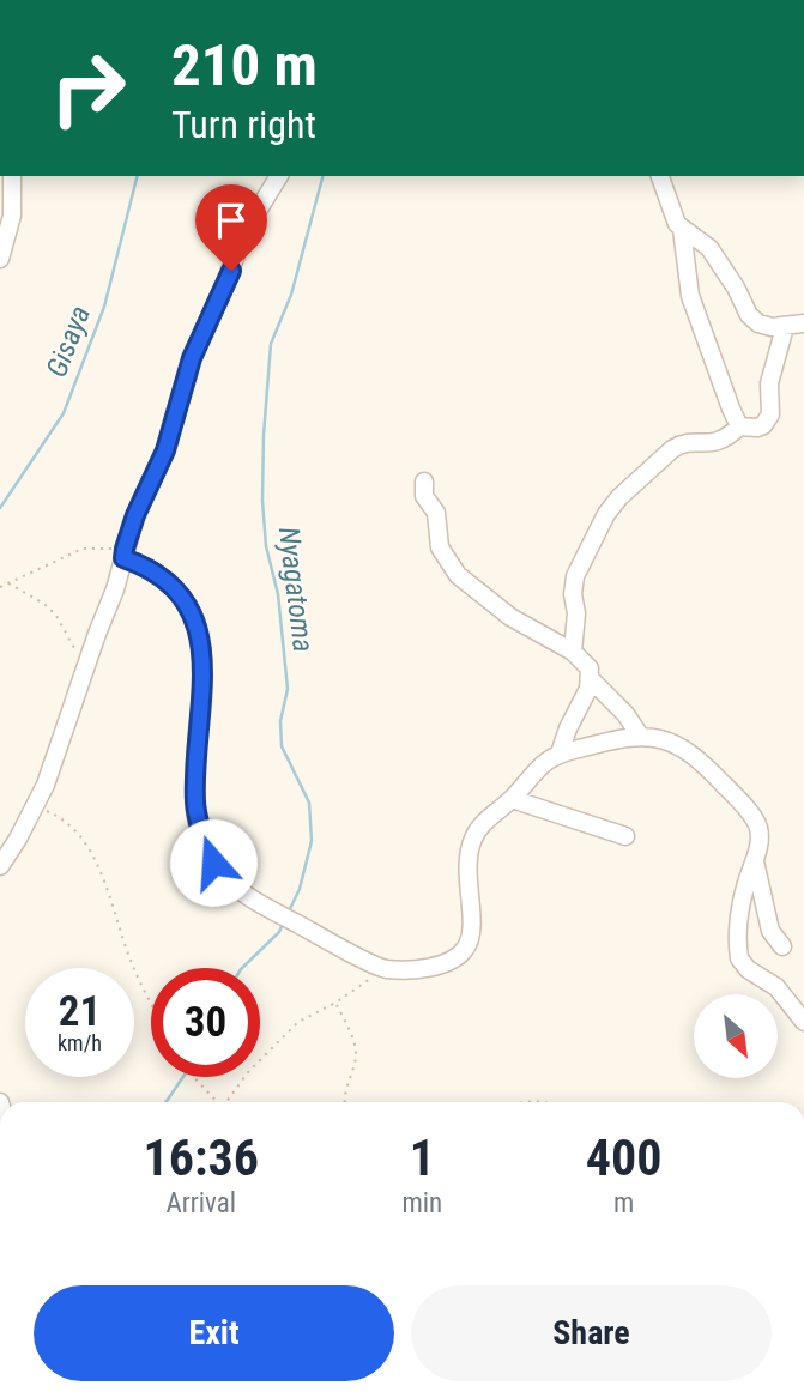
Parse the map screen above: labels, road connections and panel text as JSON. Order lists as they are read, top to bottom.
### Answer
{
  "water": ["Gisaya", "Nyagatoma"],
  "north": "bottom right",
  "page": {
    "turn": ["210 m", "Turn right"],
    "speed": "21 km/h",
    "limit": "30",
    "eta": [
      "16:36",
      "Arrival",
      "1",
      "min",
      "400",
      "m"
    ],
    "buttons": ["Exit", "Share"]
  }
}
